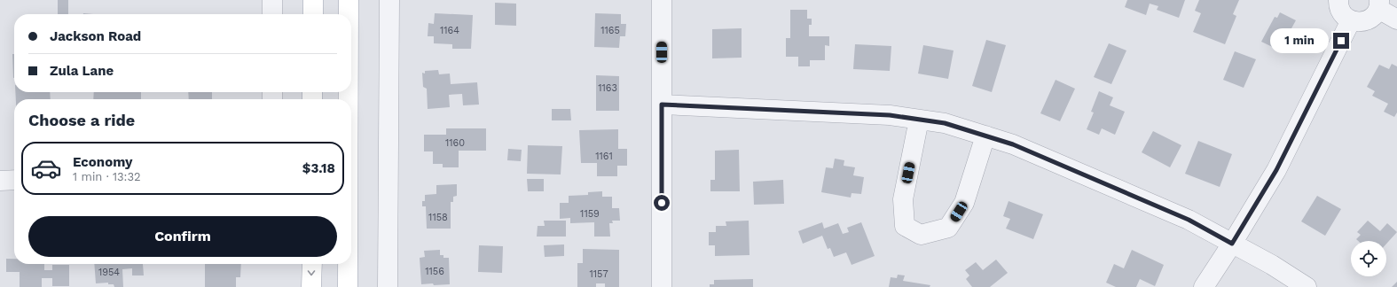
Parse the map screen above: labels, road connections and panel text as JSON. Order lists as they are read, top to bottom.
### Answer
{
  "house_numbers": [
    "1164",
    "1165",
    "1163",
    "1160",
    "1161",
    "1159",
    "1158",
    "1156",
    "1954",
    "1157"
  ],
  "page": {
    "banner": ["Jackson Road", "Zula Lane"],
    "bubble": "1 min",
    "heading": "Choose a ride",
    "list": [
      {
        "name": "Economy",
        "note": "1 min · 13:32",
        "value": "$3.18"
      }
    ],
    "buttons": "Confirm"
  }
}
